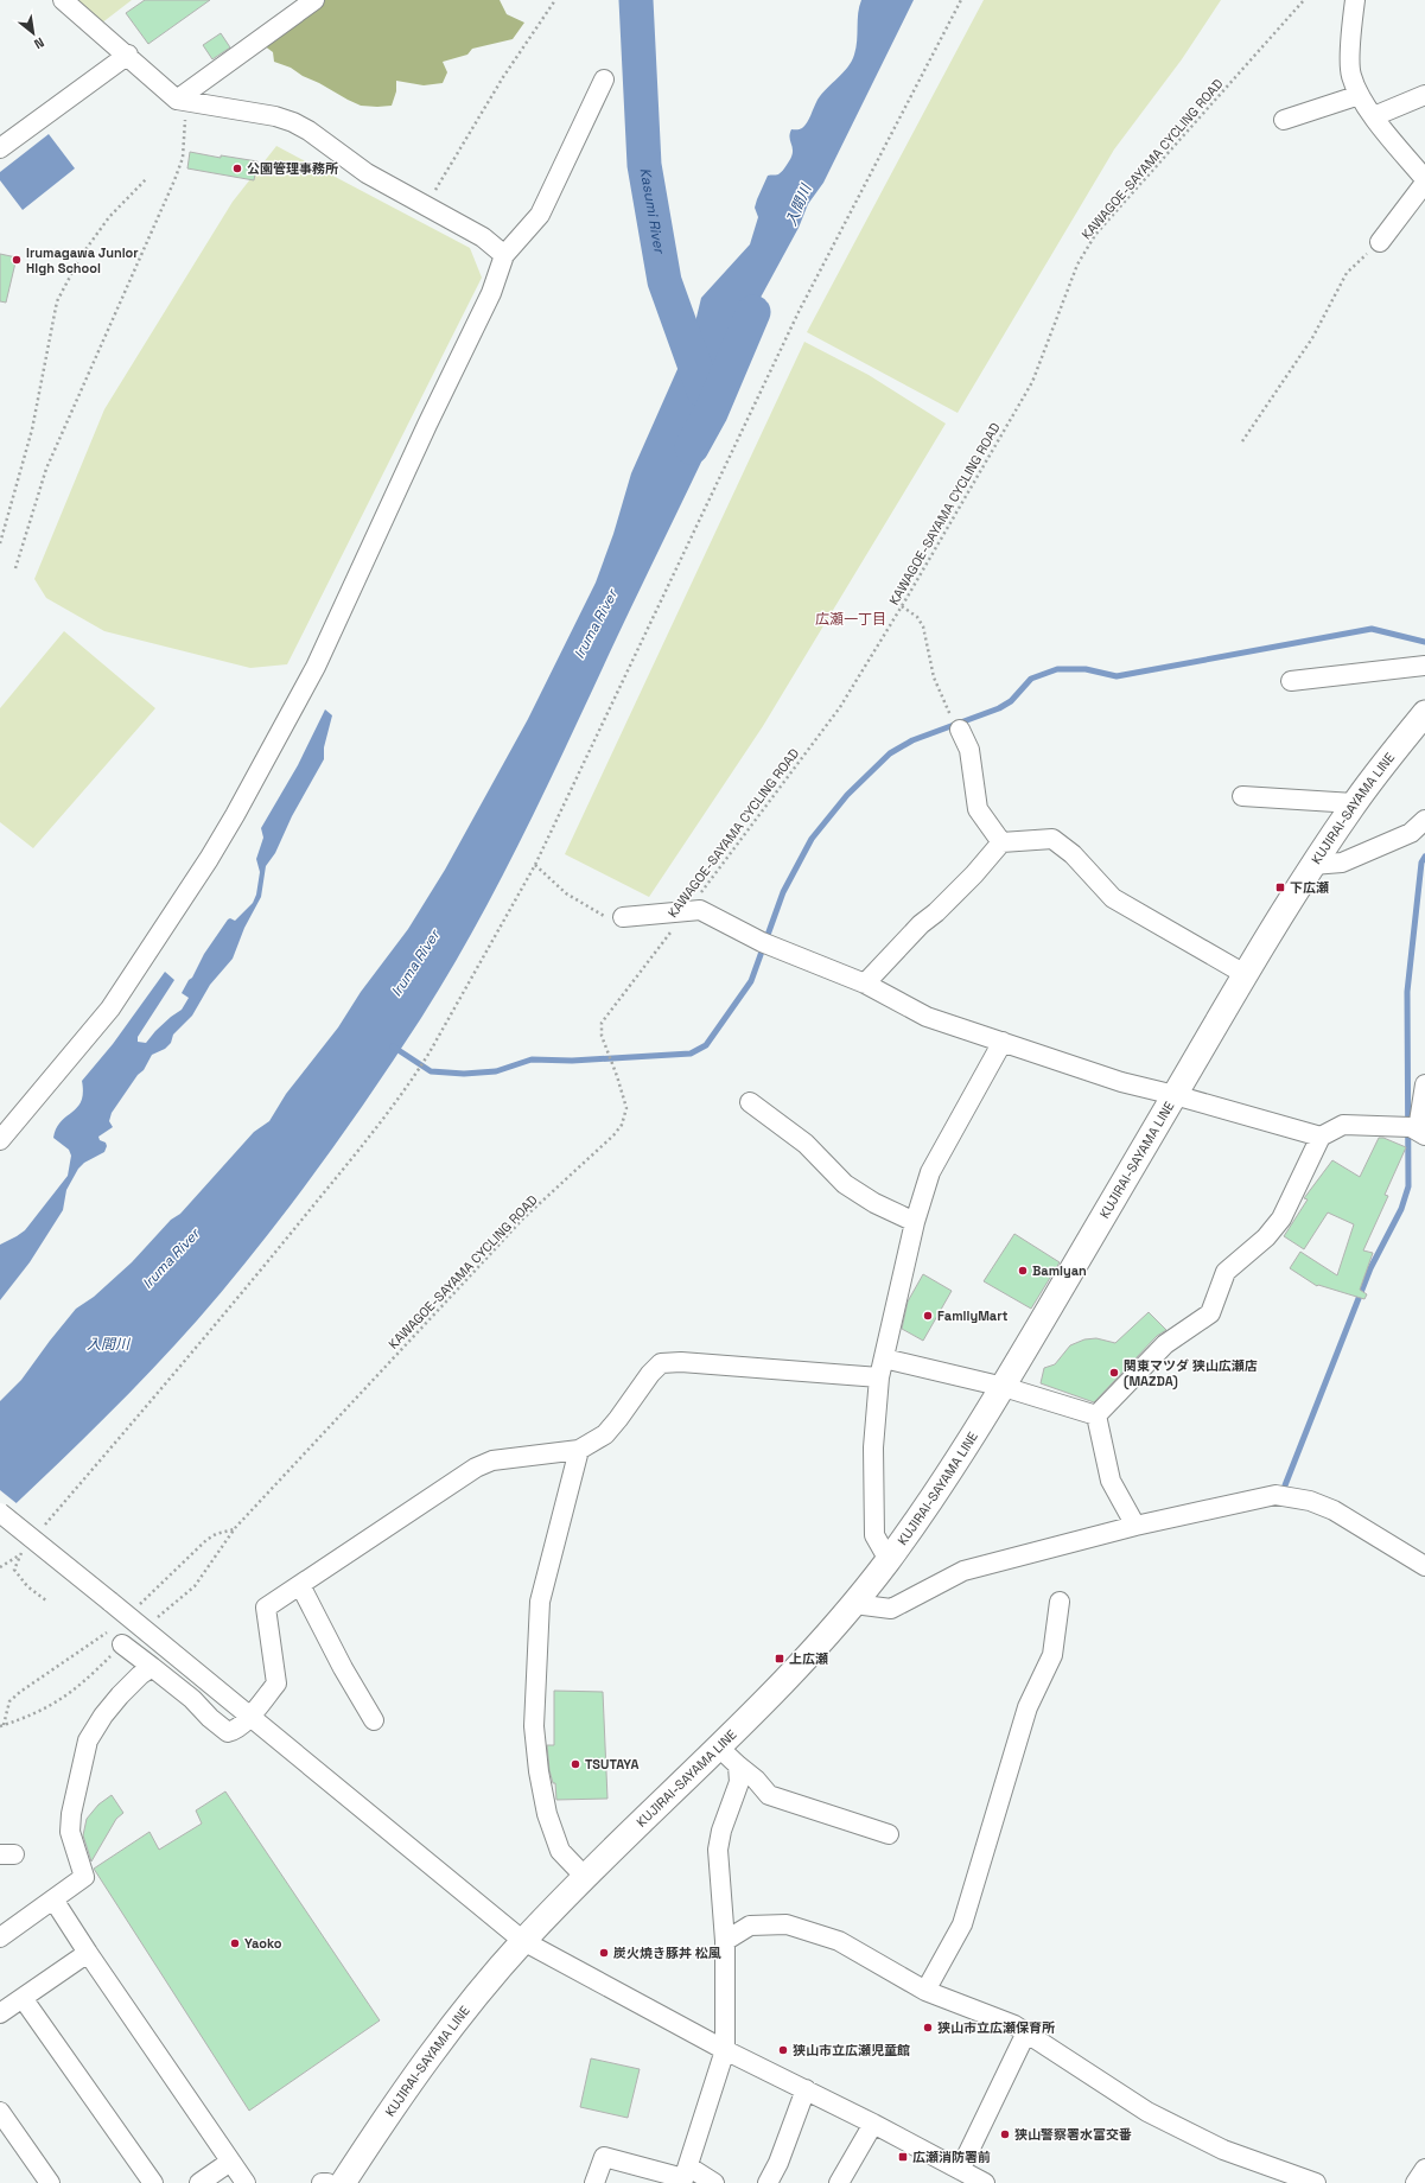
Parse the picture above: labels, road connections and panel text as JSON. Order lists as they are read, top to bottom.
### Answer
{
  "streets": {
    "main road": ["KUJIRAI-SAYAMA LINE"],
    "path": ["KAWAGOE-SAYAMA CYCLING ROAD"]
  },
  "districts": ["広瀬一丁目"],
  "water": ["入間川", "Kasumi River", "Iruma River"],
  "places": {
    "other": [
      "公園管理事務所",
      "Irumagawa Junior High School",
      "Bamiyan",
      "FamilyMart",
      "関東マツダ 狭山広瀬店 (MAZDA)",
      "TSUTAYA",
      "Yaoko",
      "炭火焼き豚丼 松風",
      "狭山市立広瀬保育所",
      "狭山市立広瀬児童館",
      "狭山警察署水富交番"
    ],
    "transit": ["下広瀬", "上広瀬", "広瀬消防署前"]
  },
  "north": "bottom right"
}
